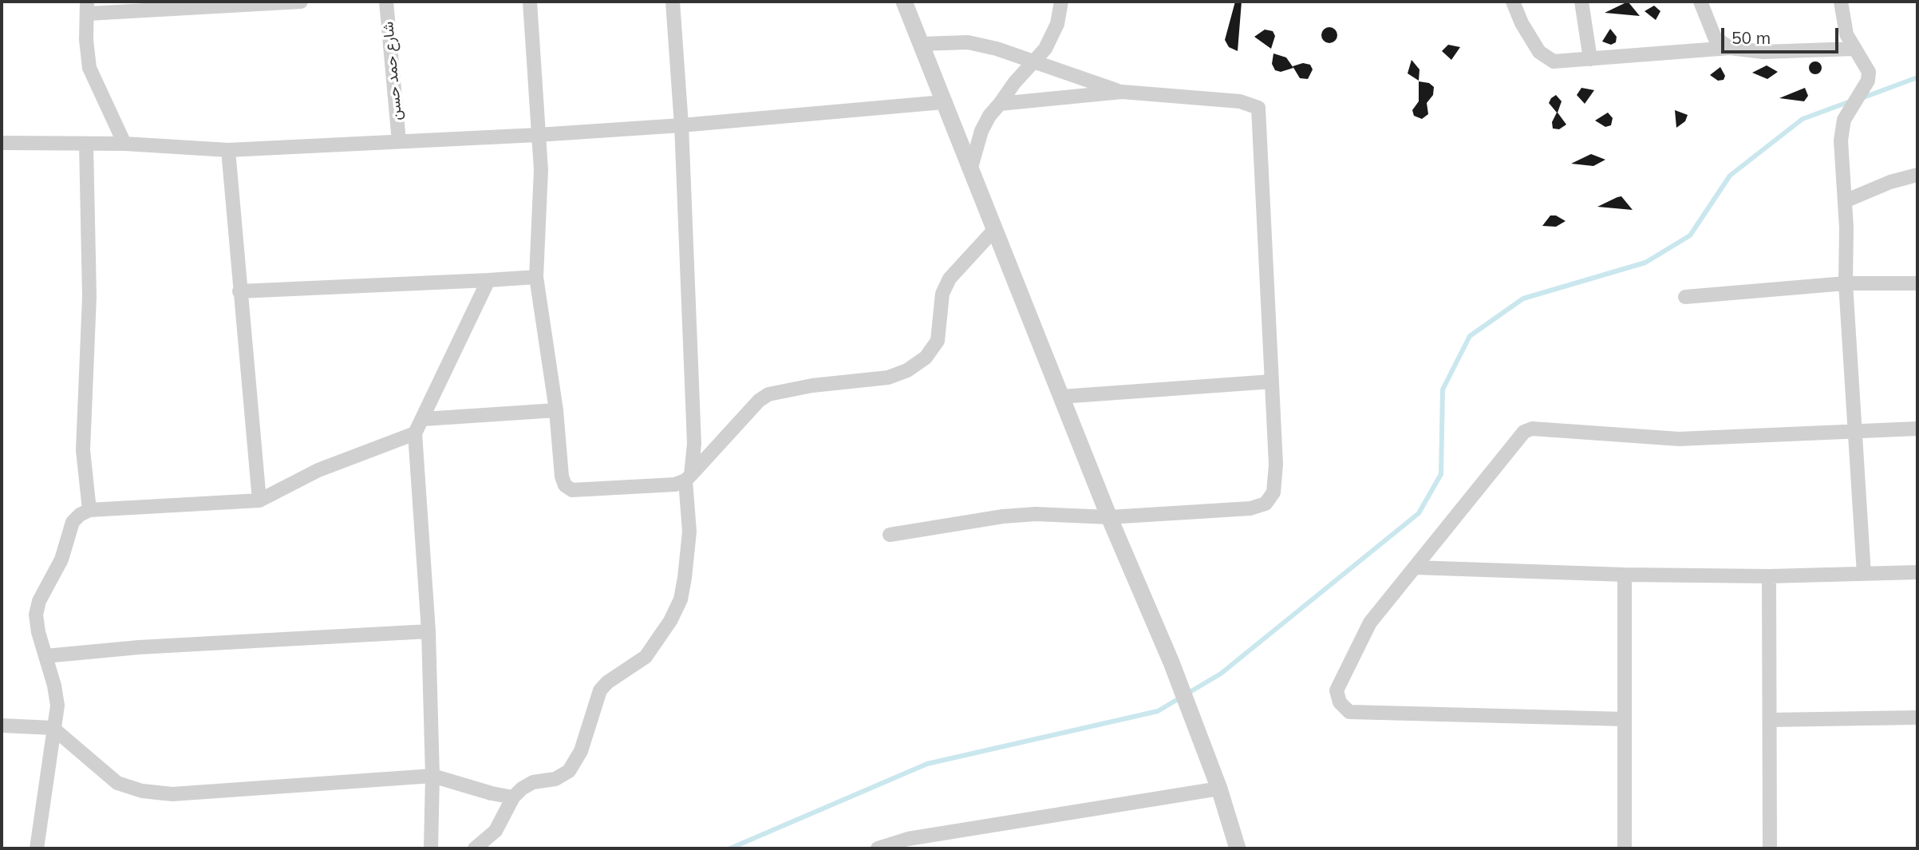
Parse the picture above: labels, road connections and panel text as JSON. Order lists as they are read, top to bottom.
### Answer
{
  "streets": {
    "street": ["شارع حمد حسن"]
  },
  "scale_bar": "50 m"
}
